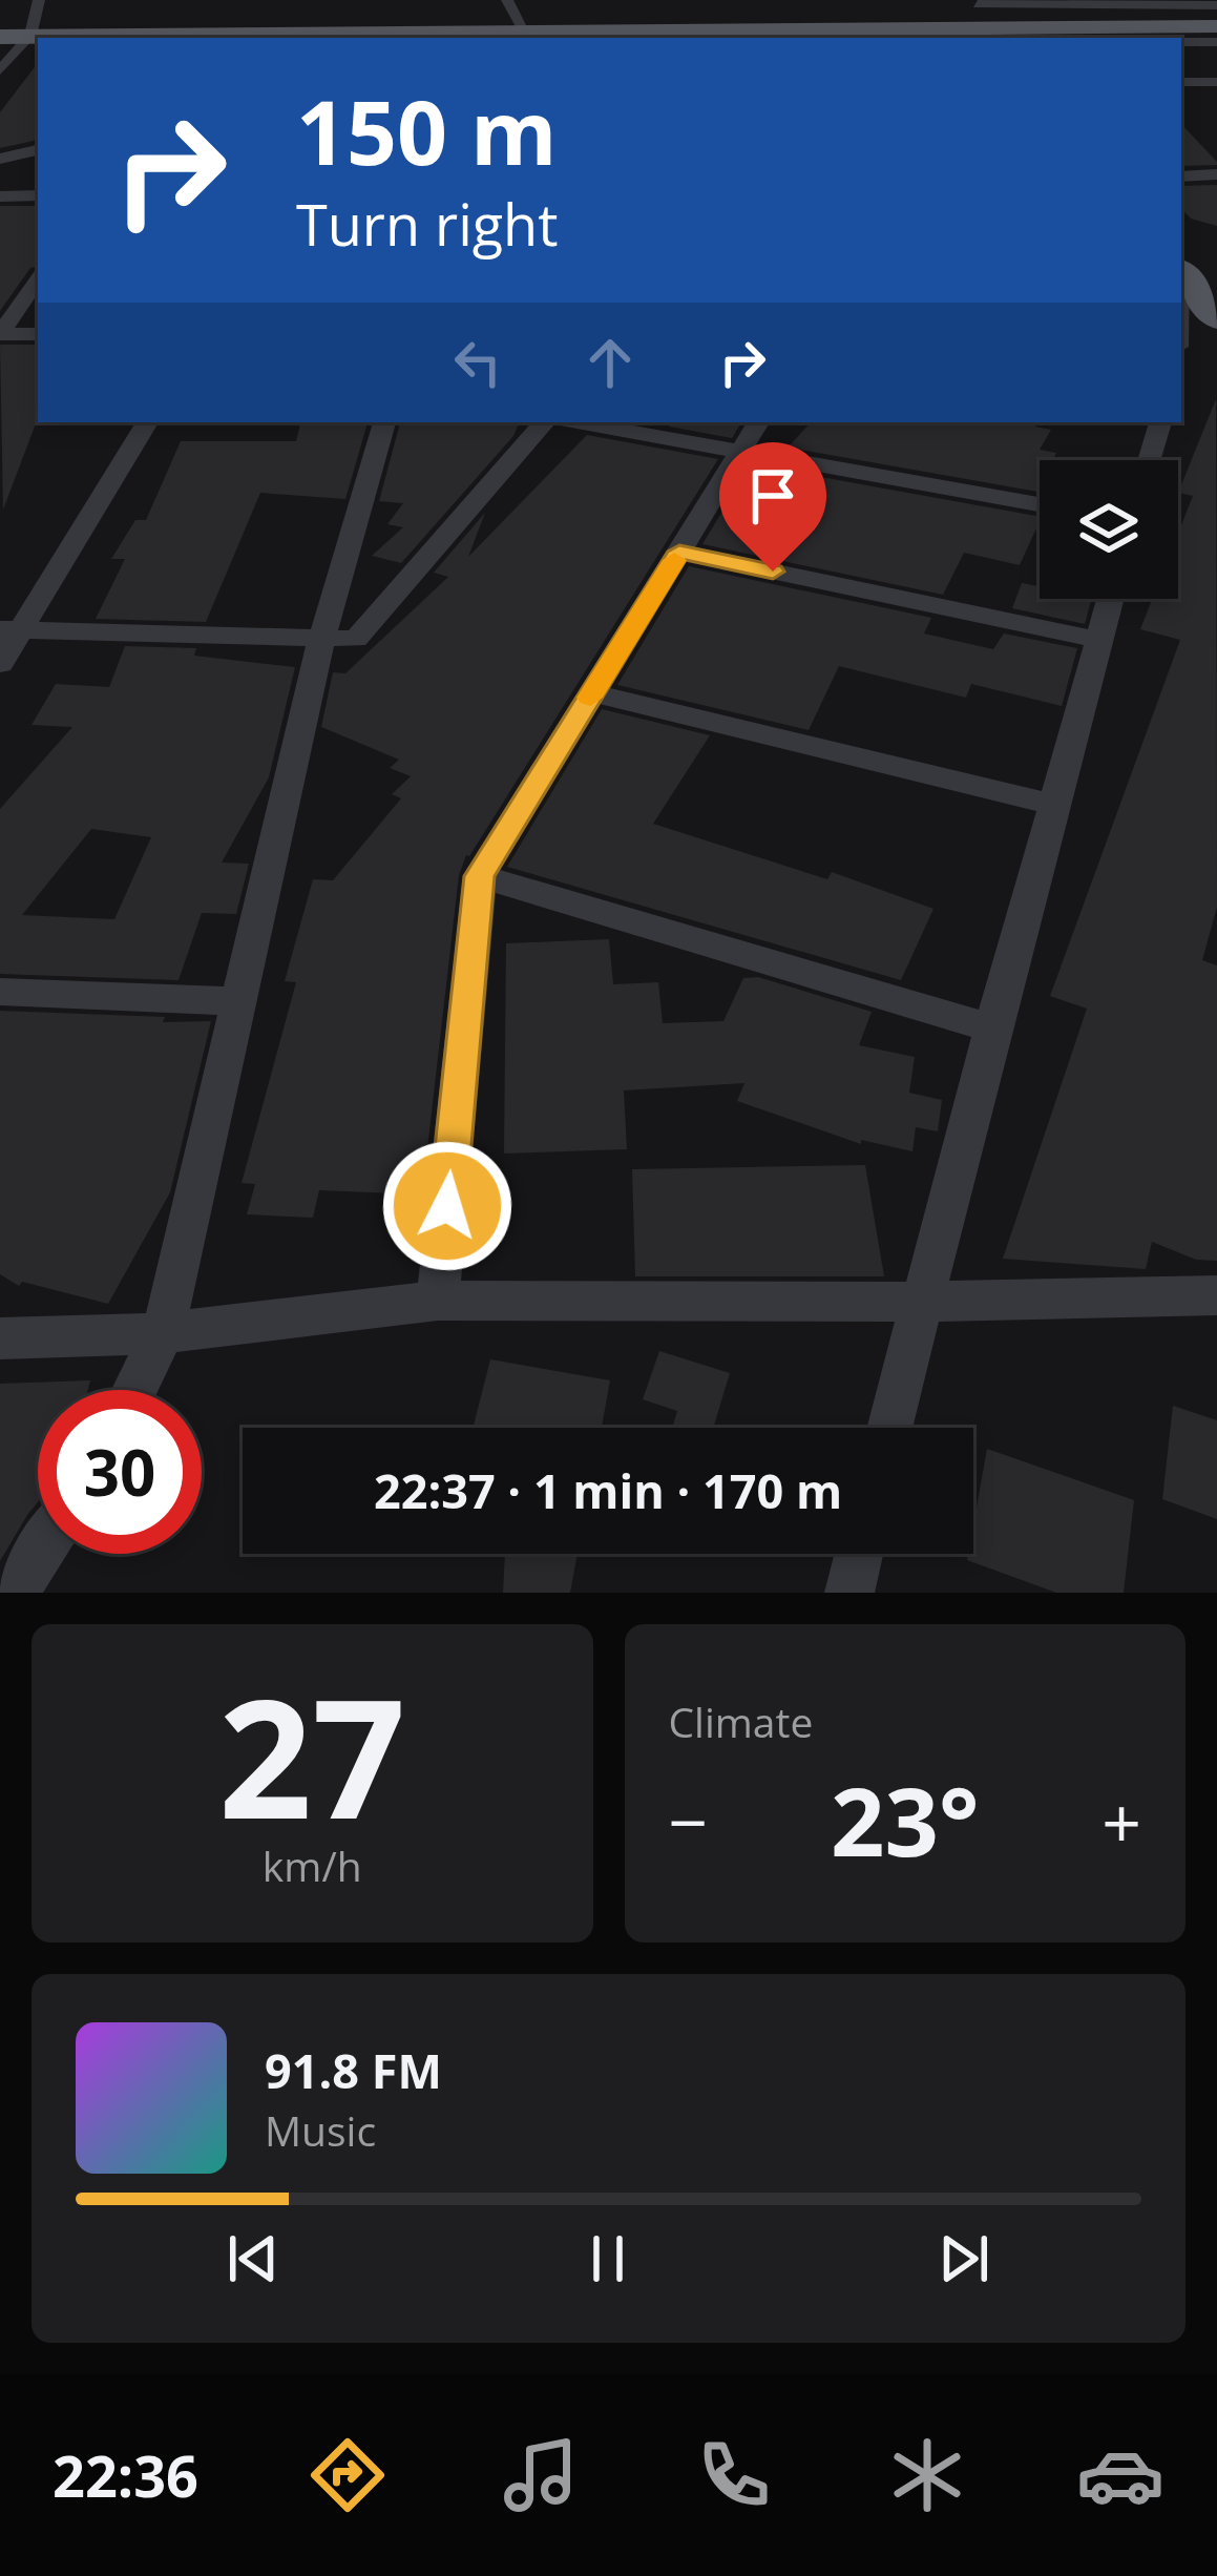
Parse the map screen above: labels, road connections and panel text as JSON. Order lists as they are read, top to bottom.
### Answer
{
  "page": {
    "turn": ["150 m", "Turn right"],
    "limit": "30",
    "trip": "22:37 · 1 min · 170 m",
    "tile": [
      ["27", "km/h"],
      "Climate"
    ],
    "heat": ["−", "23°", "+"],
    "song": ["91.8 FM", "Music"],
    "tabs": "22:36"
  }
}
